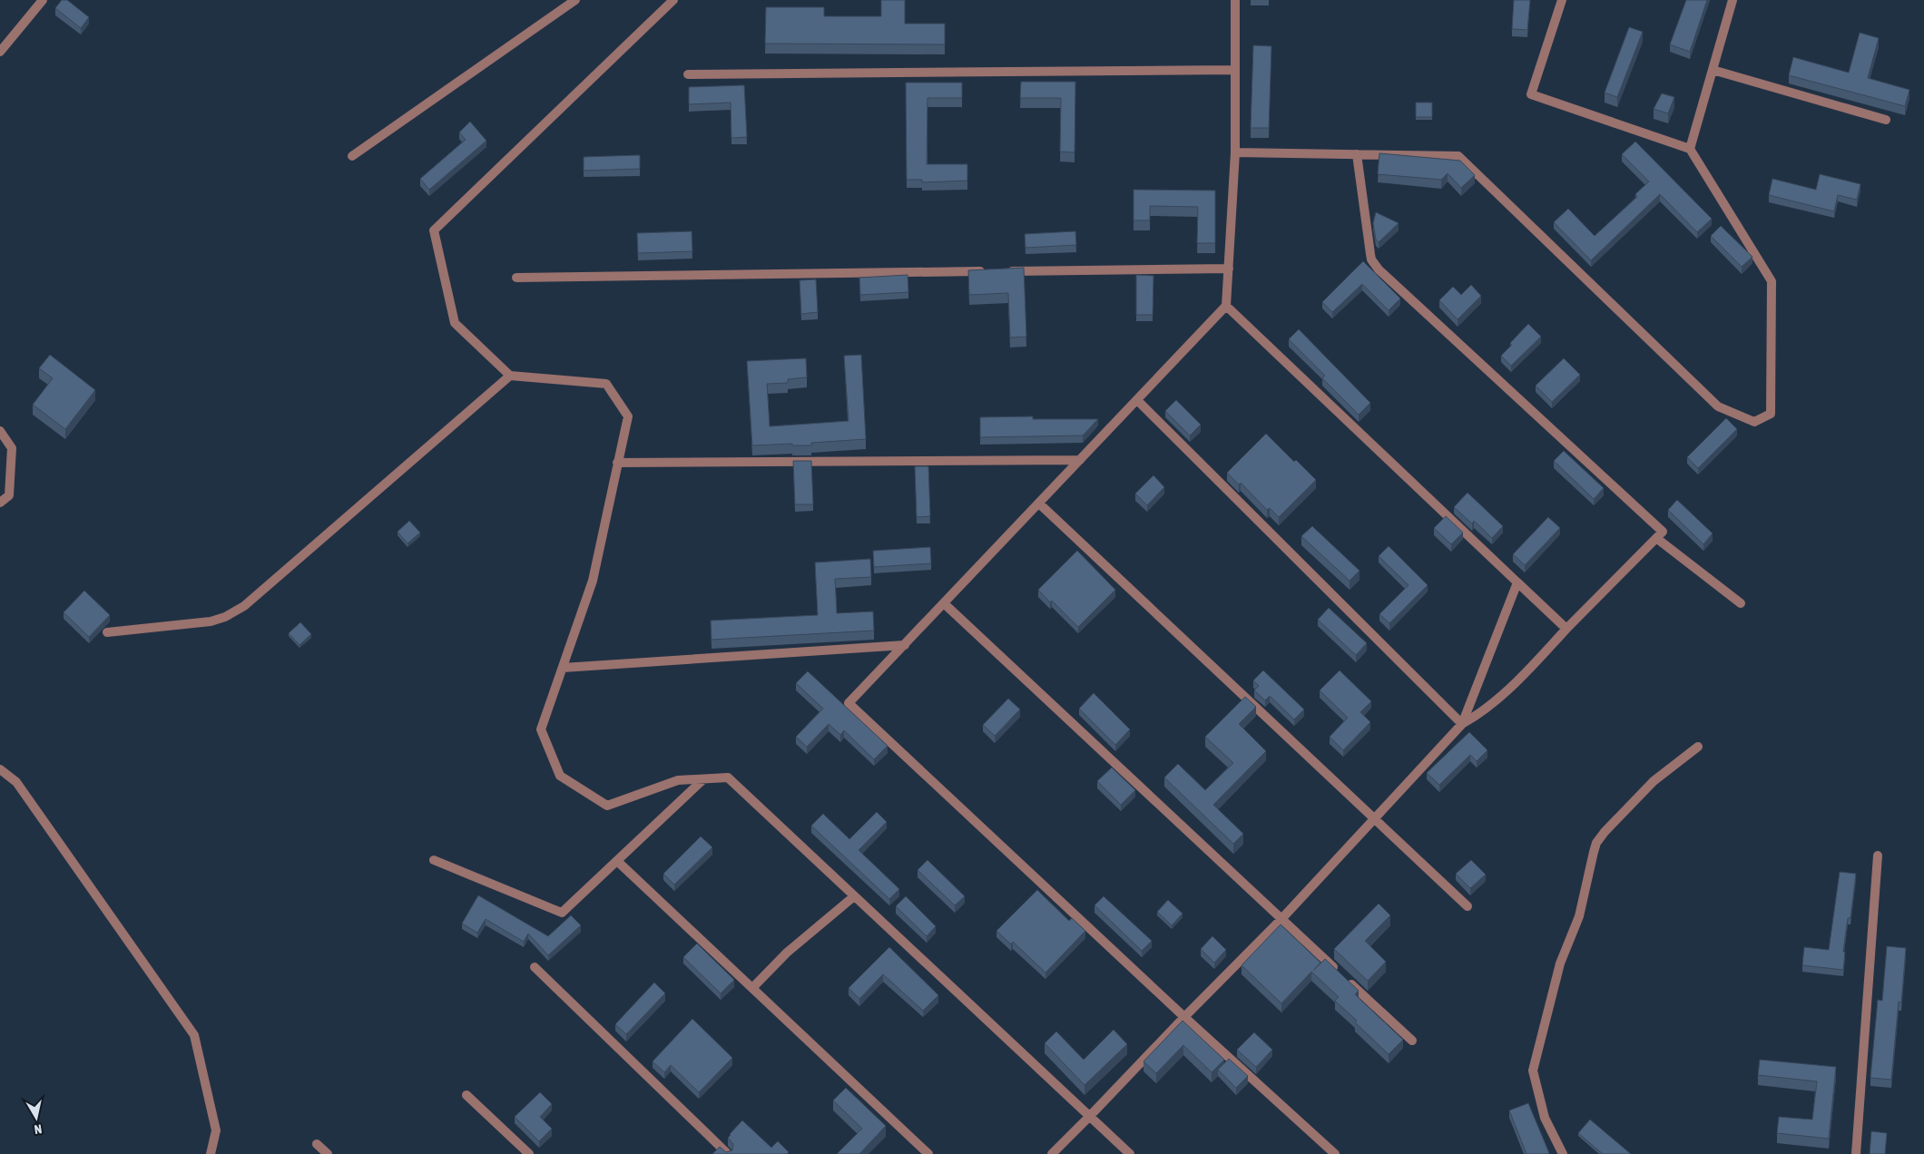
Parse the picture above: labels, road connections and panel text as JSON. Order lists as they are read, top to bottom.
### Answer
{
  "north": "bottom"
}
